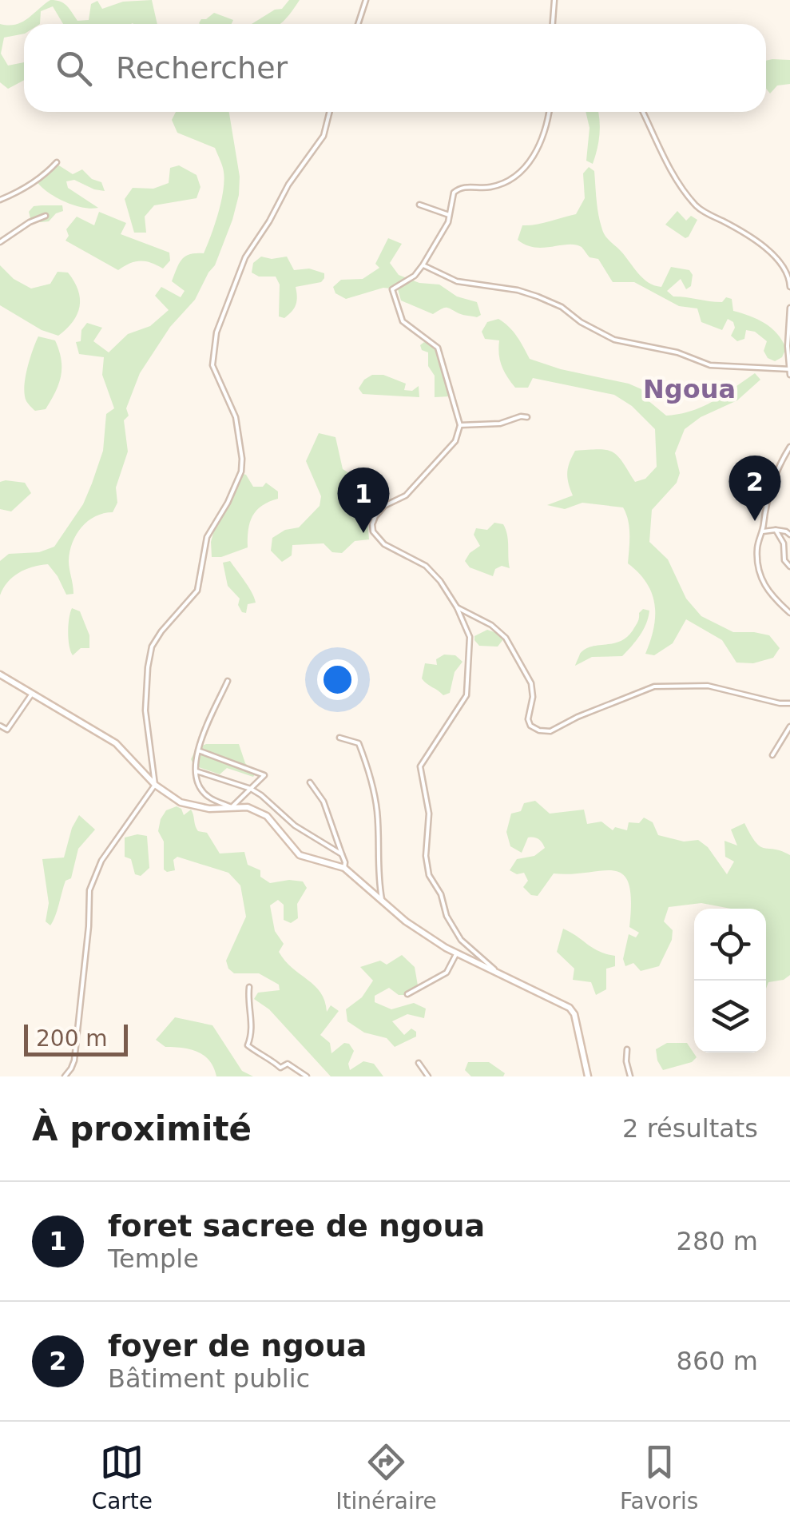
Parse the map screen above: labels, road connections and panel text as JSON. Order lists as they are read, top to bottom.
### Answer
{
  "districts": ["Ngoua"],
  "scale_bar": "200 m",
  "page": {
    "search": "Rechercher",
    "pins": ["2", "1"],
    "scale": "200 m",
    "heading": ["À proximité", "2 résultats"],
    "list": [
      {
        "mark": "1",
        "name": "foret sacree de ngoua",
        "note": "Temple",
        "value": "280 m"
      },
      {
        "mark": "2",
        "name": "foyer de ngoua",
        "note": "Bâtiment public",
        "value": "860 m"
      }
    ],
    "nav": ["Carte", "Itinéraire", "Favoris"]
  }
}
